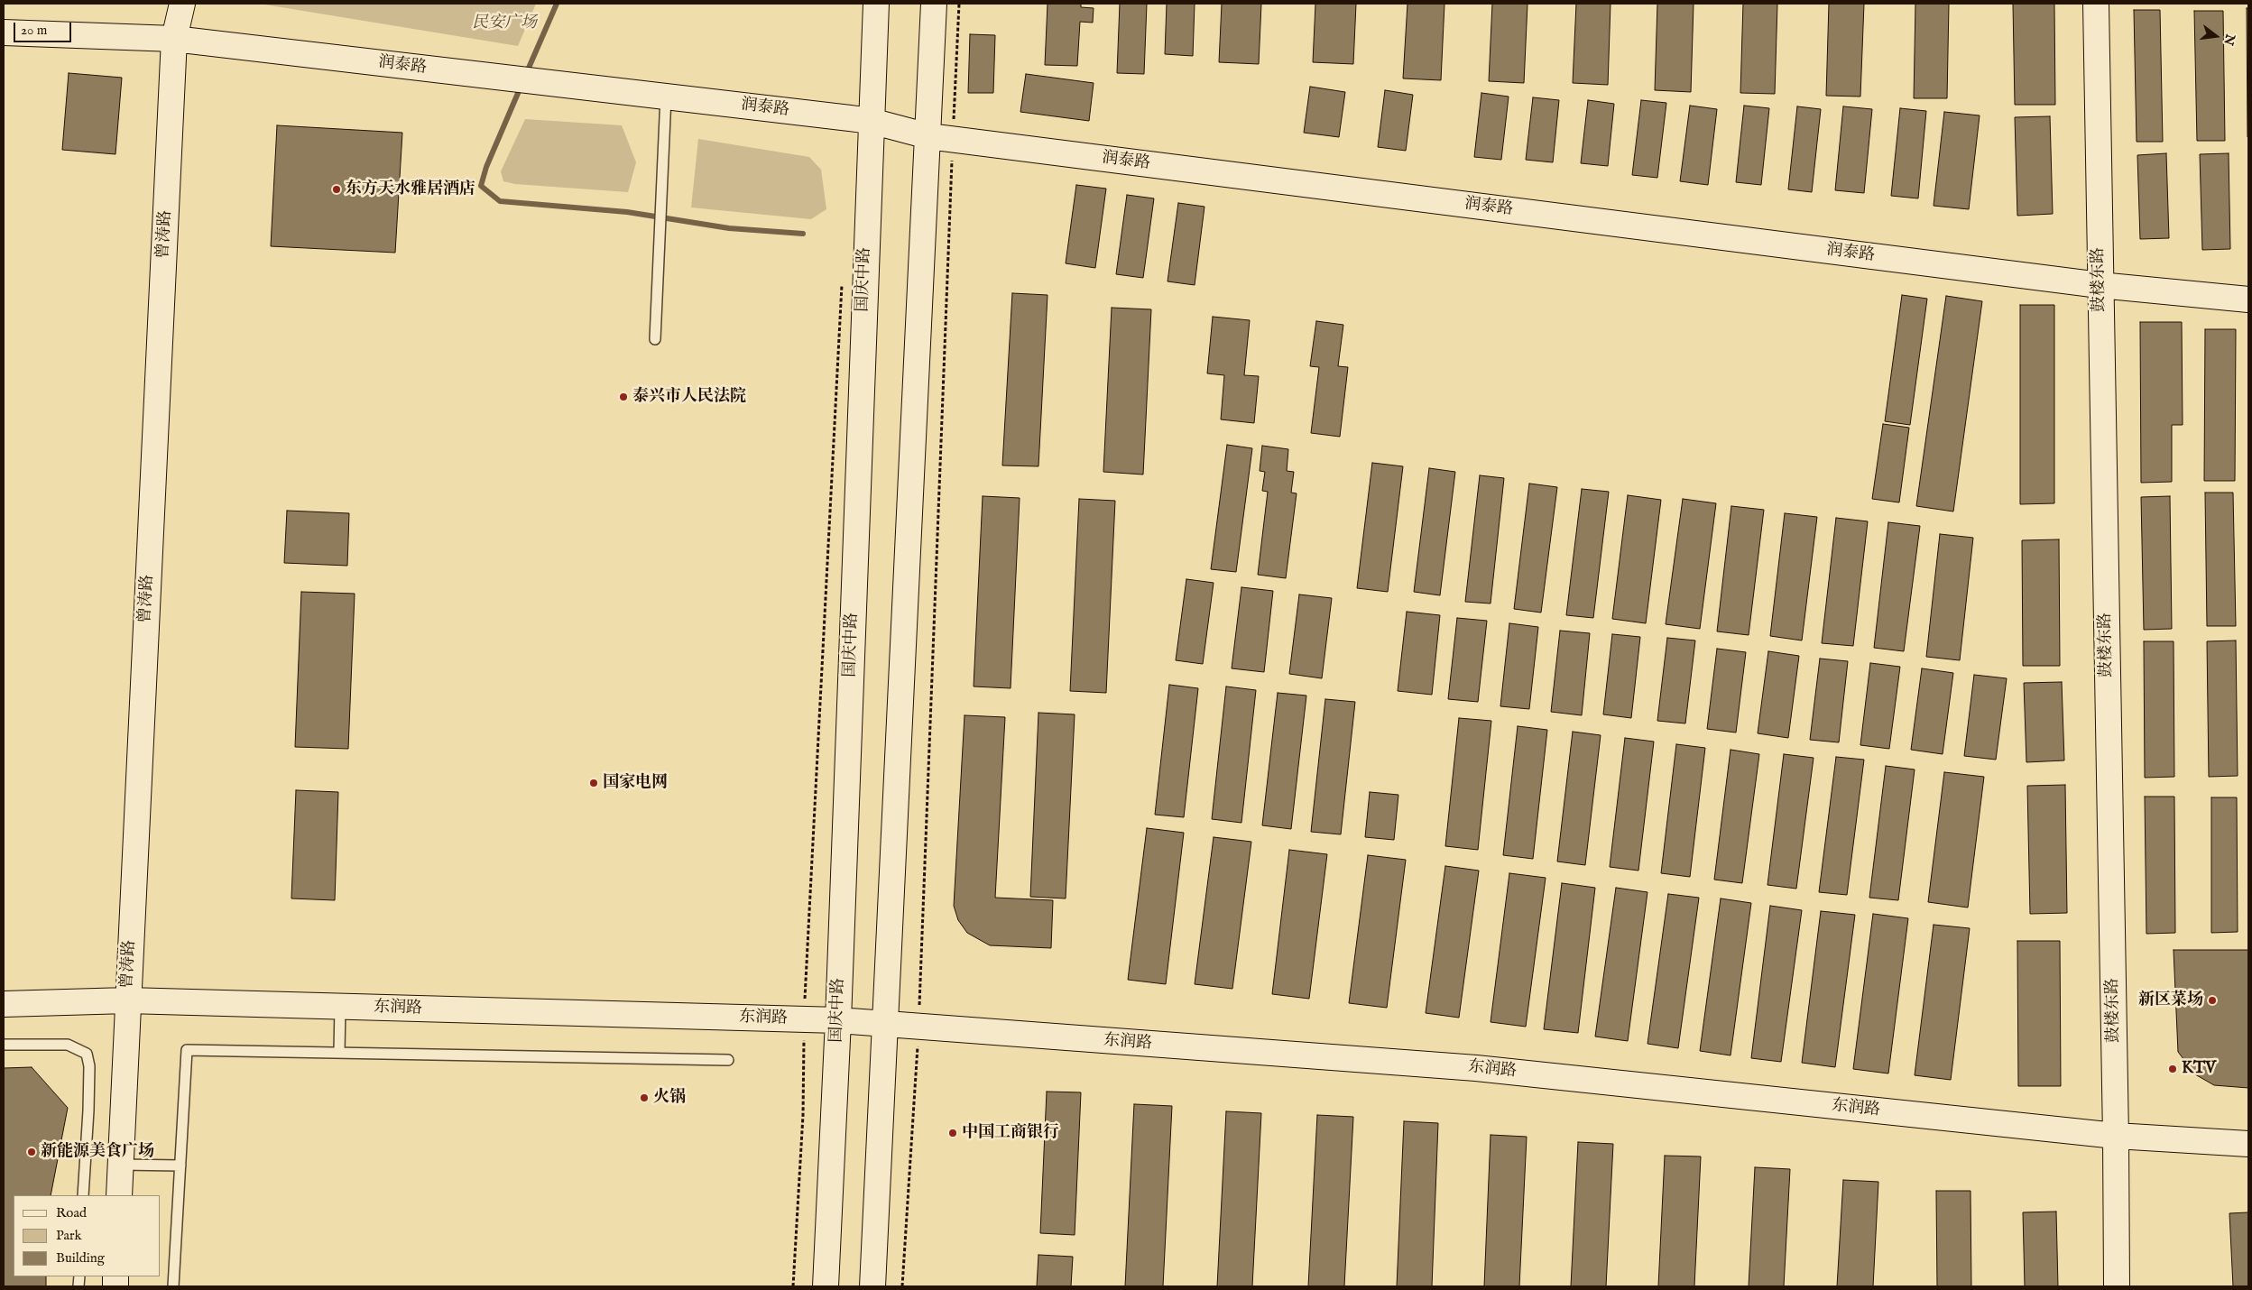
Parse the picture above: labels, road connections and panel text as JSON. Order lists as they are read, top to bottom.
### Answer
{
  "streets": {
    "street": [
      "润泰路",
      "曾涛路",
      "国庆中路",
      "鼓楼东路",
      "东润路"
    ]
  },
  "crossings": [
    ["润泰路", "曾涛路"],
    ["润泰路", "国庆中路"],
    ["润泰路", "鼓楼东路"],
    ["曾涛路", "东润路"],
    ["国庆中路", "东润路"],
    ["鼓楼东路", "东润路"]
  ],
  "parks": ["民安广场"],
  "places": [
    "东方天水雅居酒店",
    "泰兴市人民法院",
    "国家电网",
    "新区菜场",
    "KTV",
    "火锅",
    "中国工商银行",
    "新能源美食广场"
  ],
  "legend": ["Road", "Park", "Building"],
  "scale_bar": "20 m",
  "north": "right"
}
